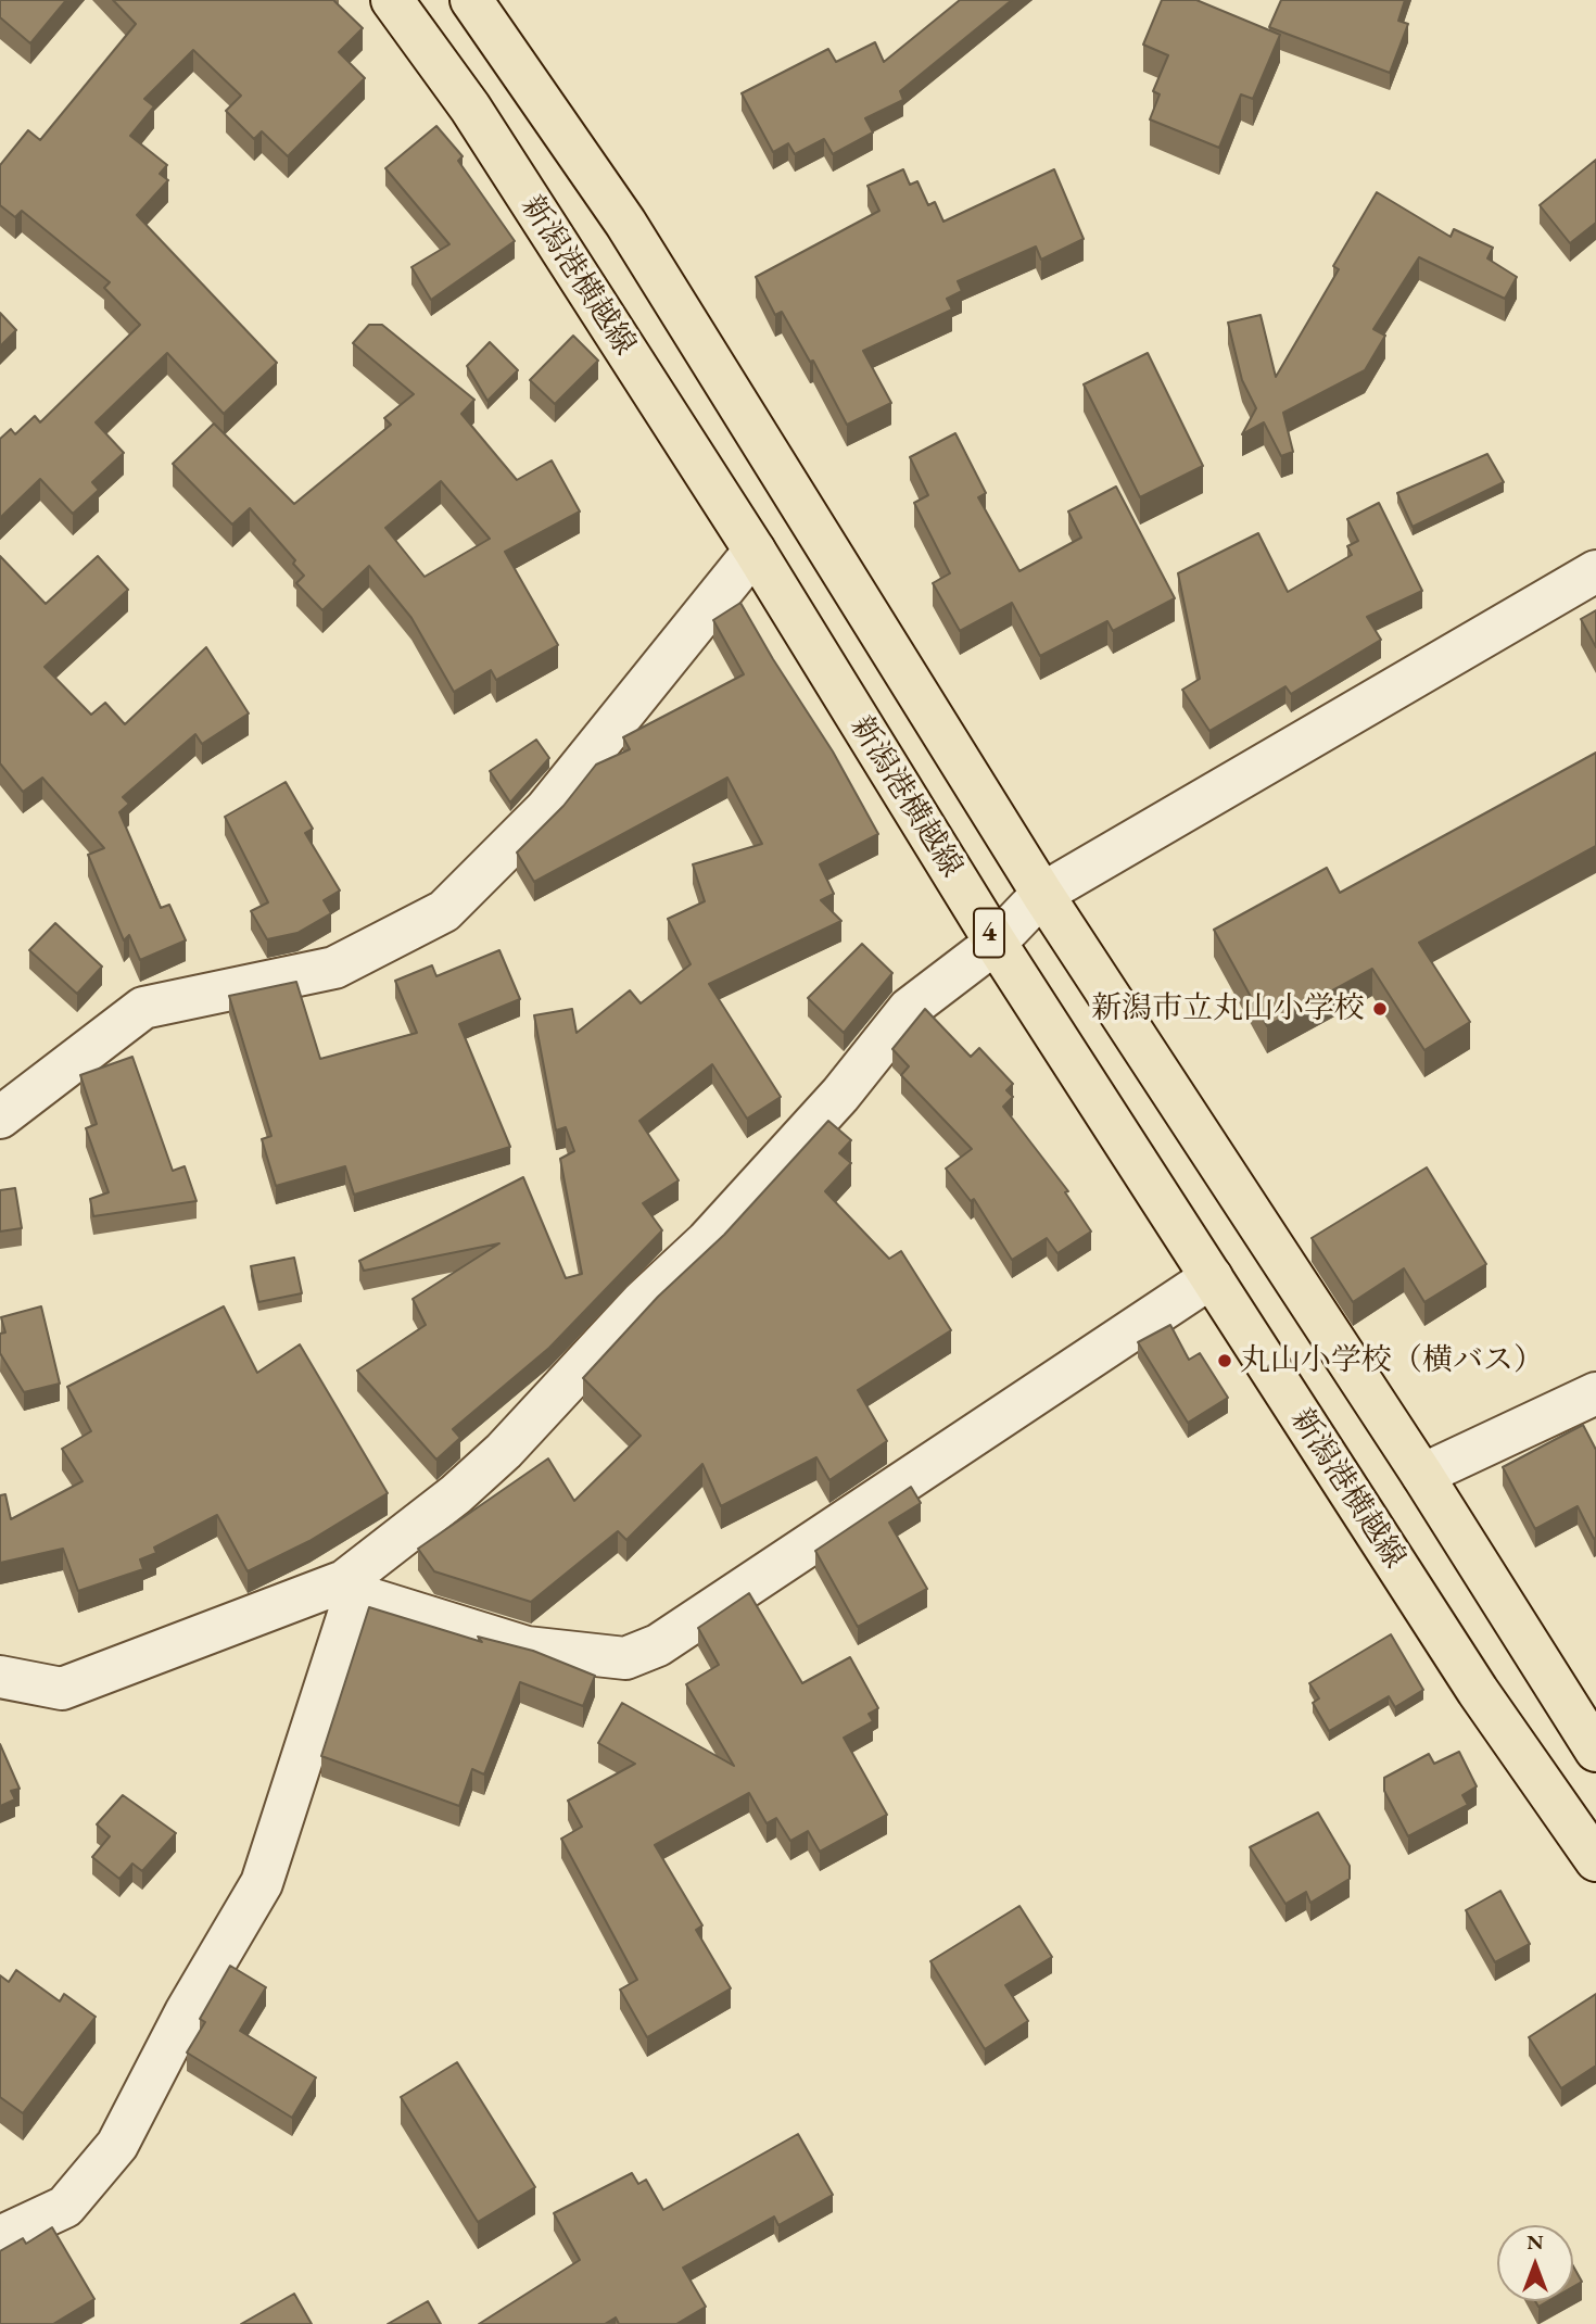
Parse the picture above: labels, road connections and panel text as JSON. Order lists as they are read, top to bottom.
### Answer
{
  "streets": {
    "main road": ["新潟港横越線", "4"]
  },
  "places": ["新潟市立丸山小学校", "丸山小学校（横バス）"],
  "north": "top"
}
